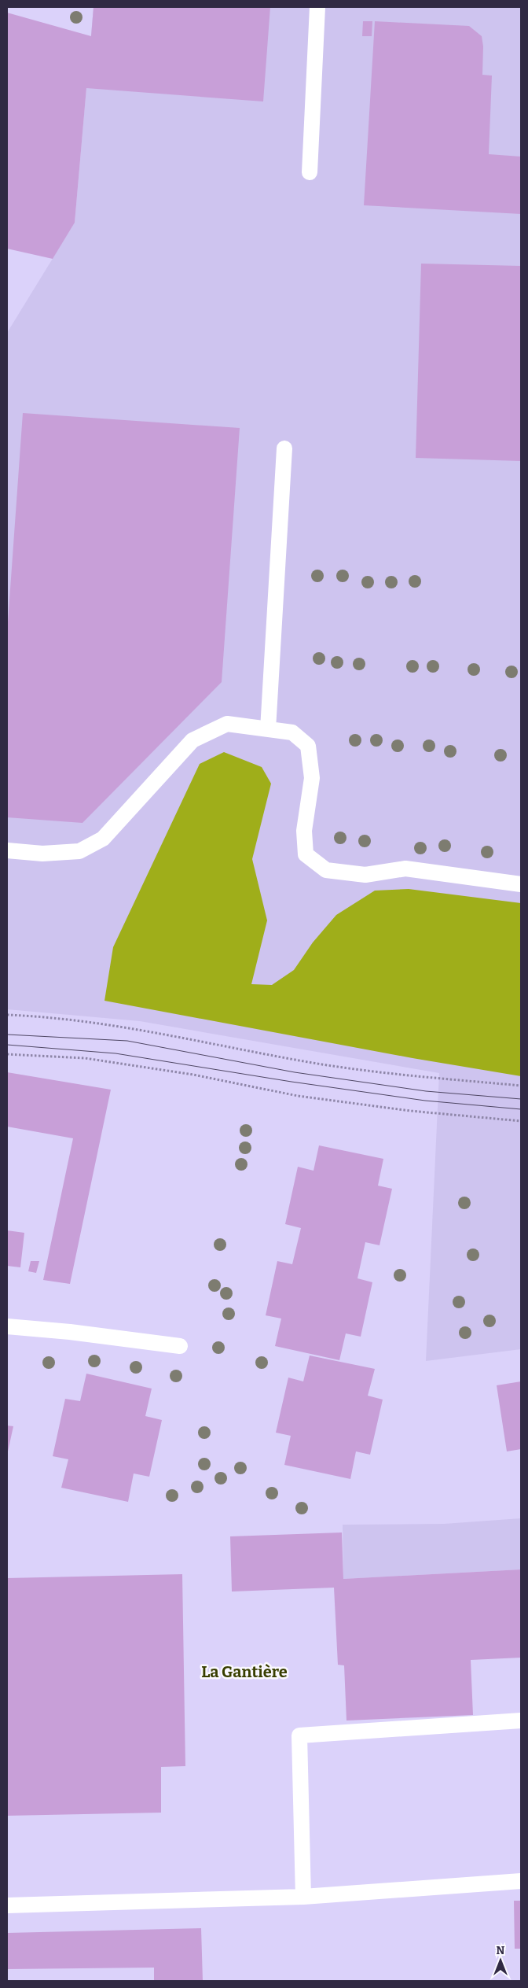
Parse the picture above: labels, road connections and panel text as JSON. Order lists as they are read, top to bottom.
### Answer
{
  "districts": ["La Gantière"],
  "north": "top"
}
